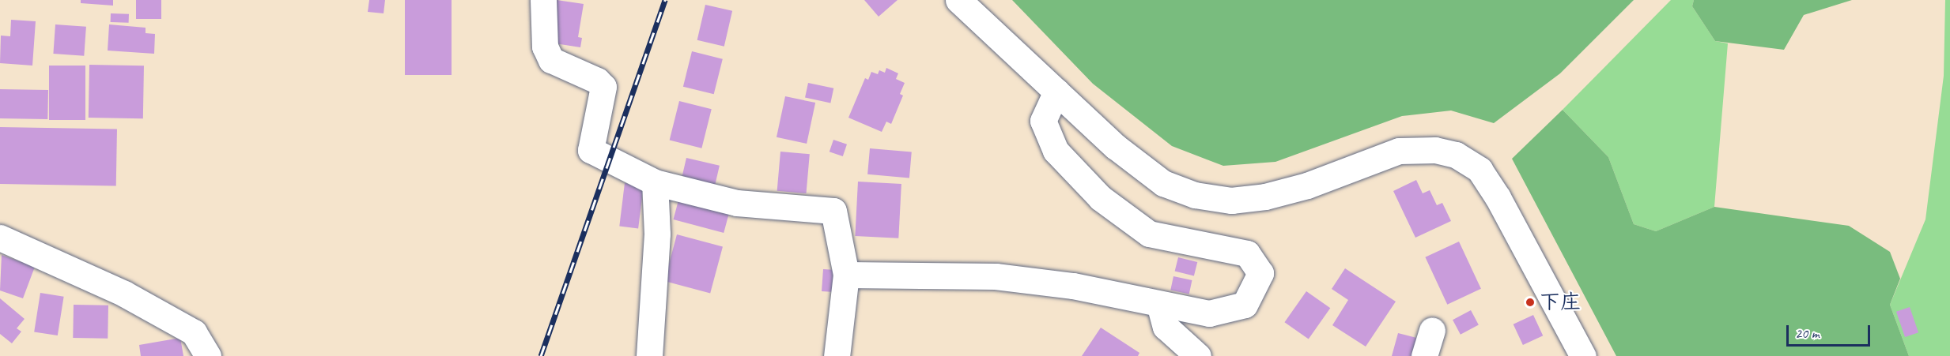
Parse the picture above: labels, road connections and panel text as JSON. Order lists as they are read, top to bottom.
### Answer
{
  "places": ["下庄"],
  "scale_bar": "20 m"
}
